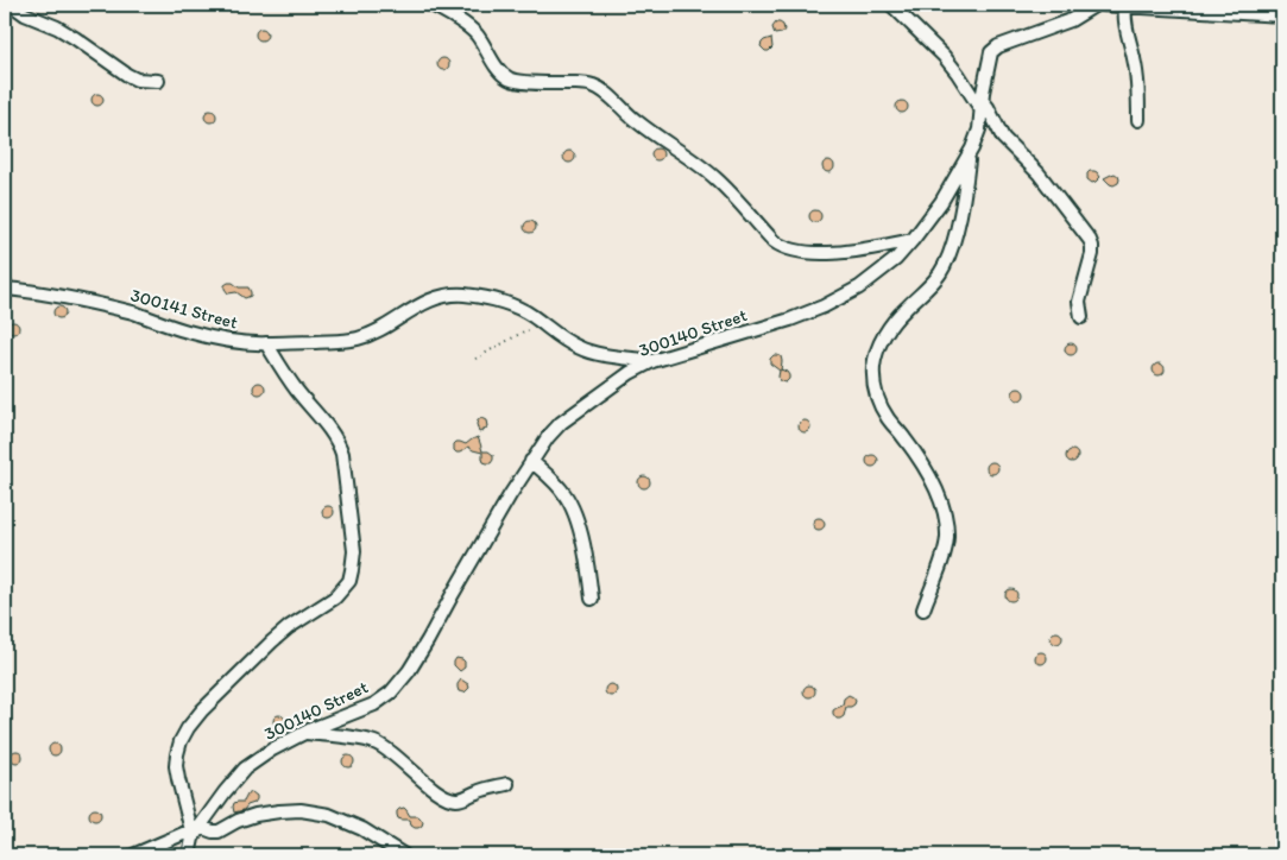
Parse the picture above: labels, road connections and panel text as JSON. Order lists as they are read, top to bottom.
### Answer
{
  "streets": {
    "street": ["300141 Street", "300140 Street"]
  },
  "crossings": [
    ["300141 Street", "300140 Street"]
  ]
}
